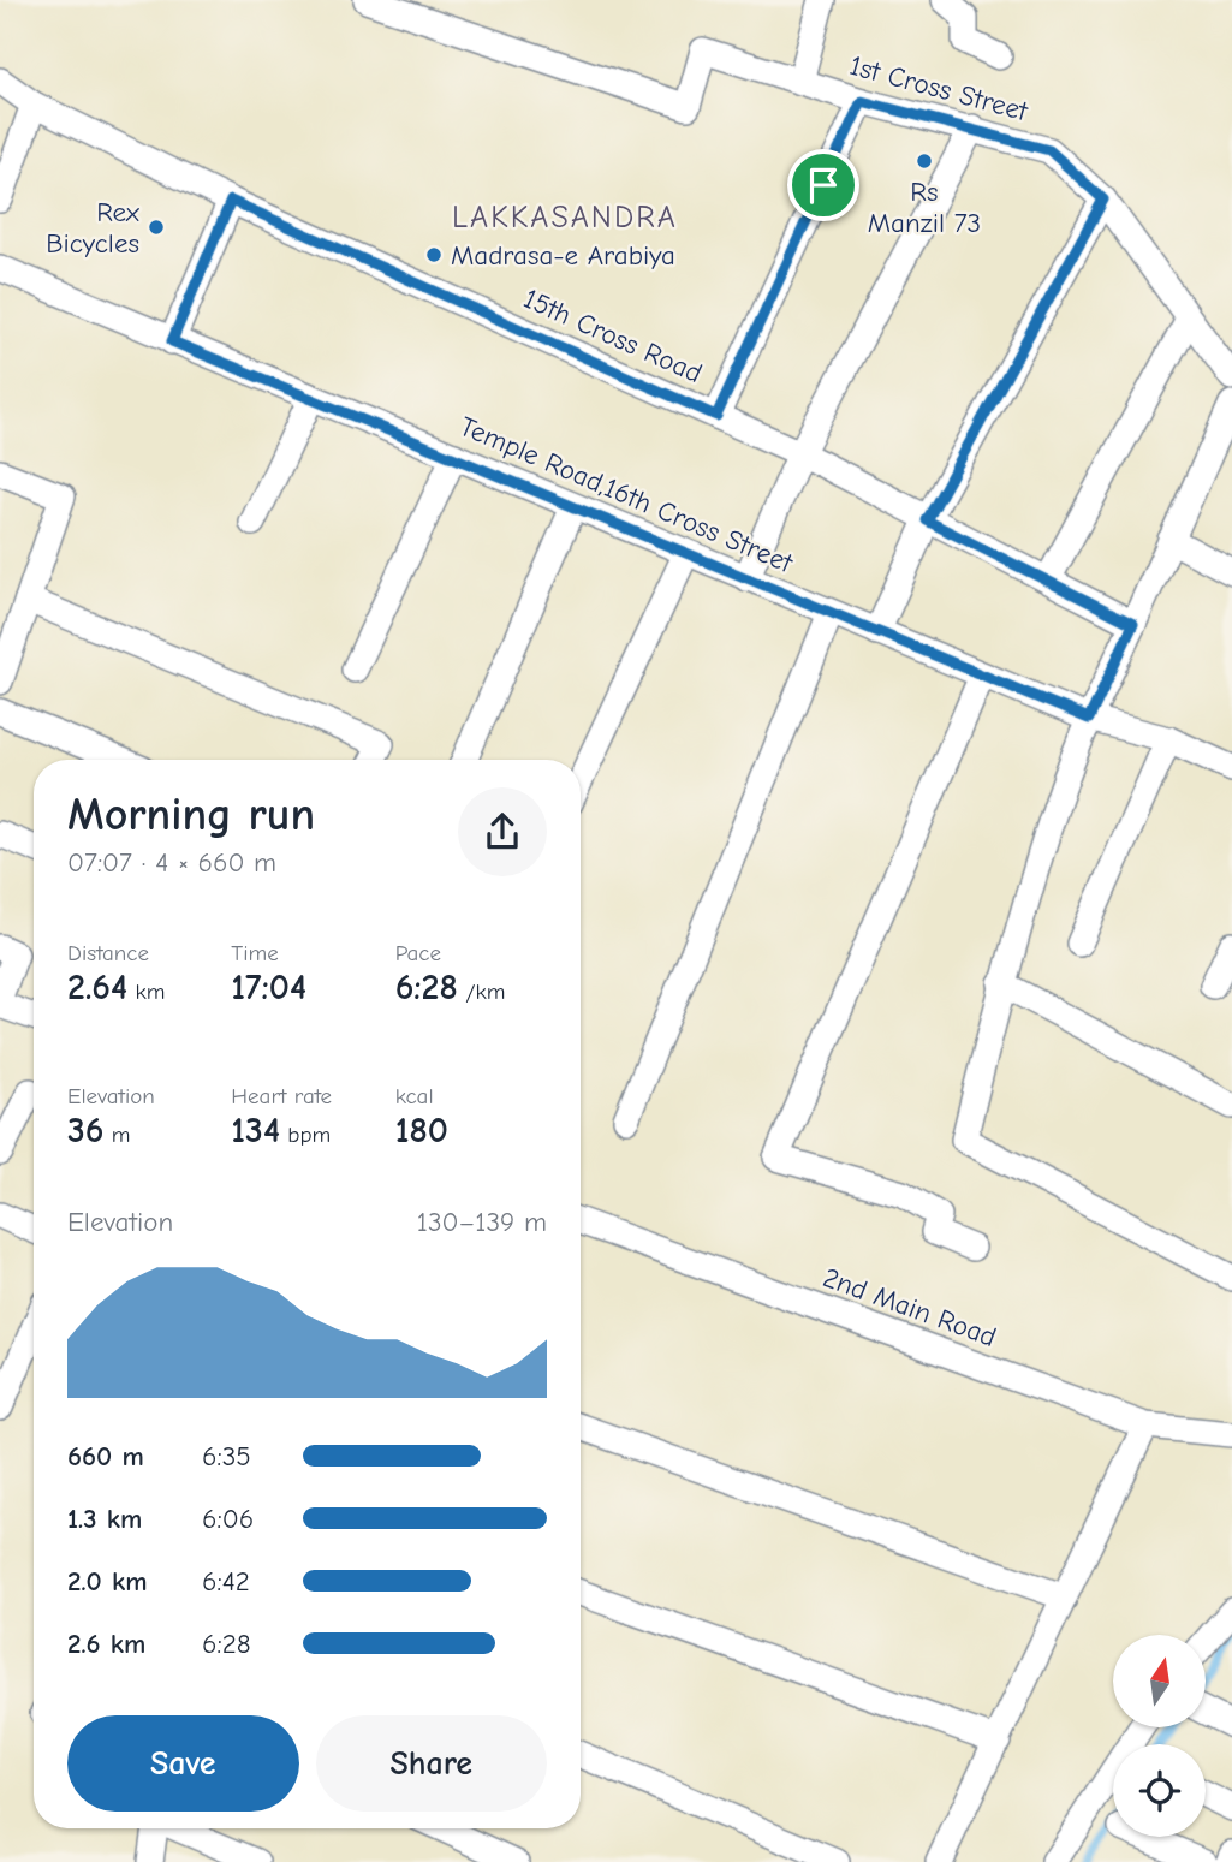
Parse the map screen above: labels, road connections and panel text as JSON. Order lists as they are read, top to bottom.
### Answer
{
  "streets": {
    "street": [
      "1st Cross Street",
      "15th Cross Road",
      "Temple Road,16th Cross Street",
      "2nd Main Road"
    ]
  },
  "districts": ["LAKKASANDRA"],
  "places": ["Rs Manzil 73", "Rex Bicycles", "Madrasa-e Arabiya"],
  "north": "top",
  "page": {
    "heading": ["Morning run", "07:07 · 4 × 660 m"],
    "stats": [
      ["Distance", "2.64 km"],
      ["Time", "17:04"],
      ["Pace", "6:28 /km"],
      ["Elevation", "36 m"],
      ["Heart rate", "134 bpm"],
      ["kcal", "180"]
    ],
    "chart": ["Elevation", "130–139 m"],
    "list": [
      {
        "name": "660 m",
        "note": "6:35"
      },
      {
        "name": "1.3 km",
        "note": "6:06"
      },
      {
        "name": "2.0 km",
        "note": "6:42"
      },
      {
        "name": "2.6 km",
        "note": "6:28"
      }
    ],
    "buttons": ["Save", "Share"]
  }
}
